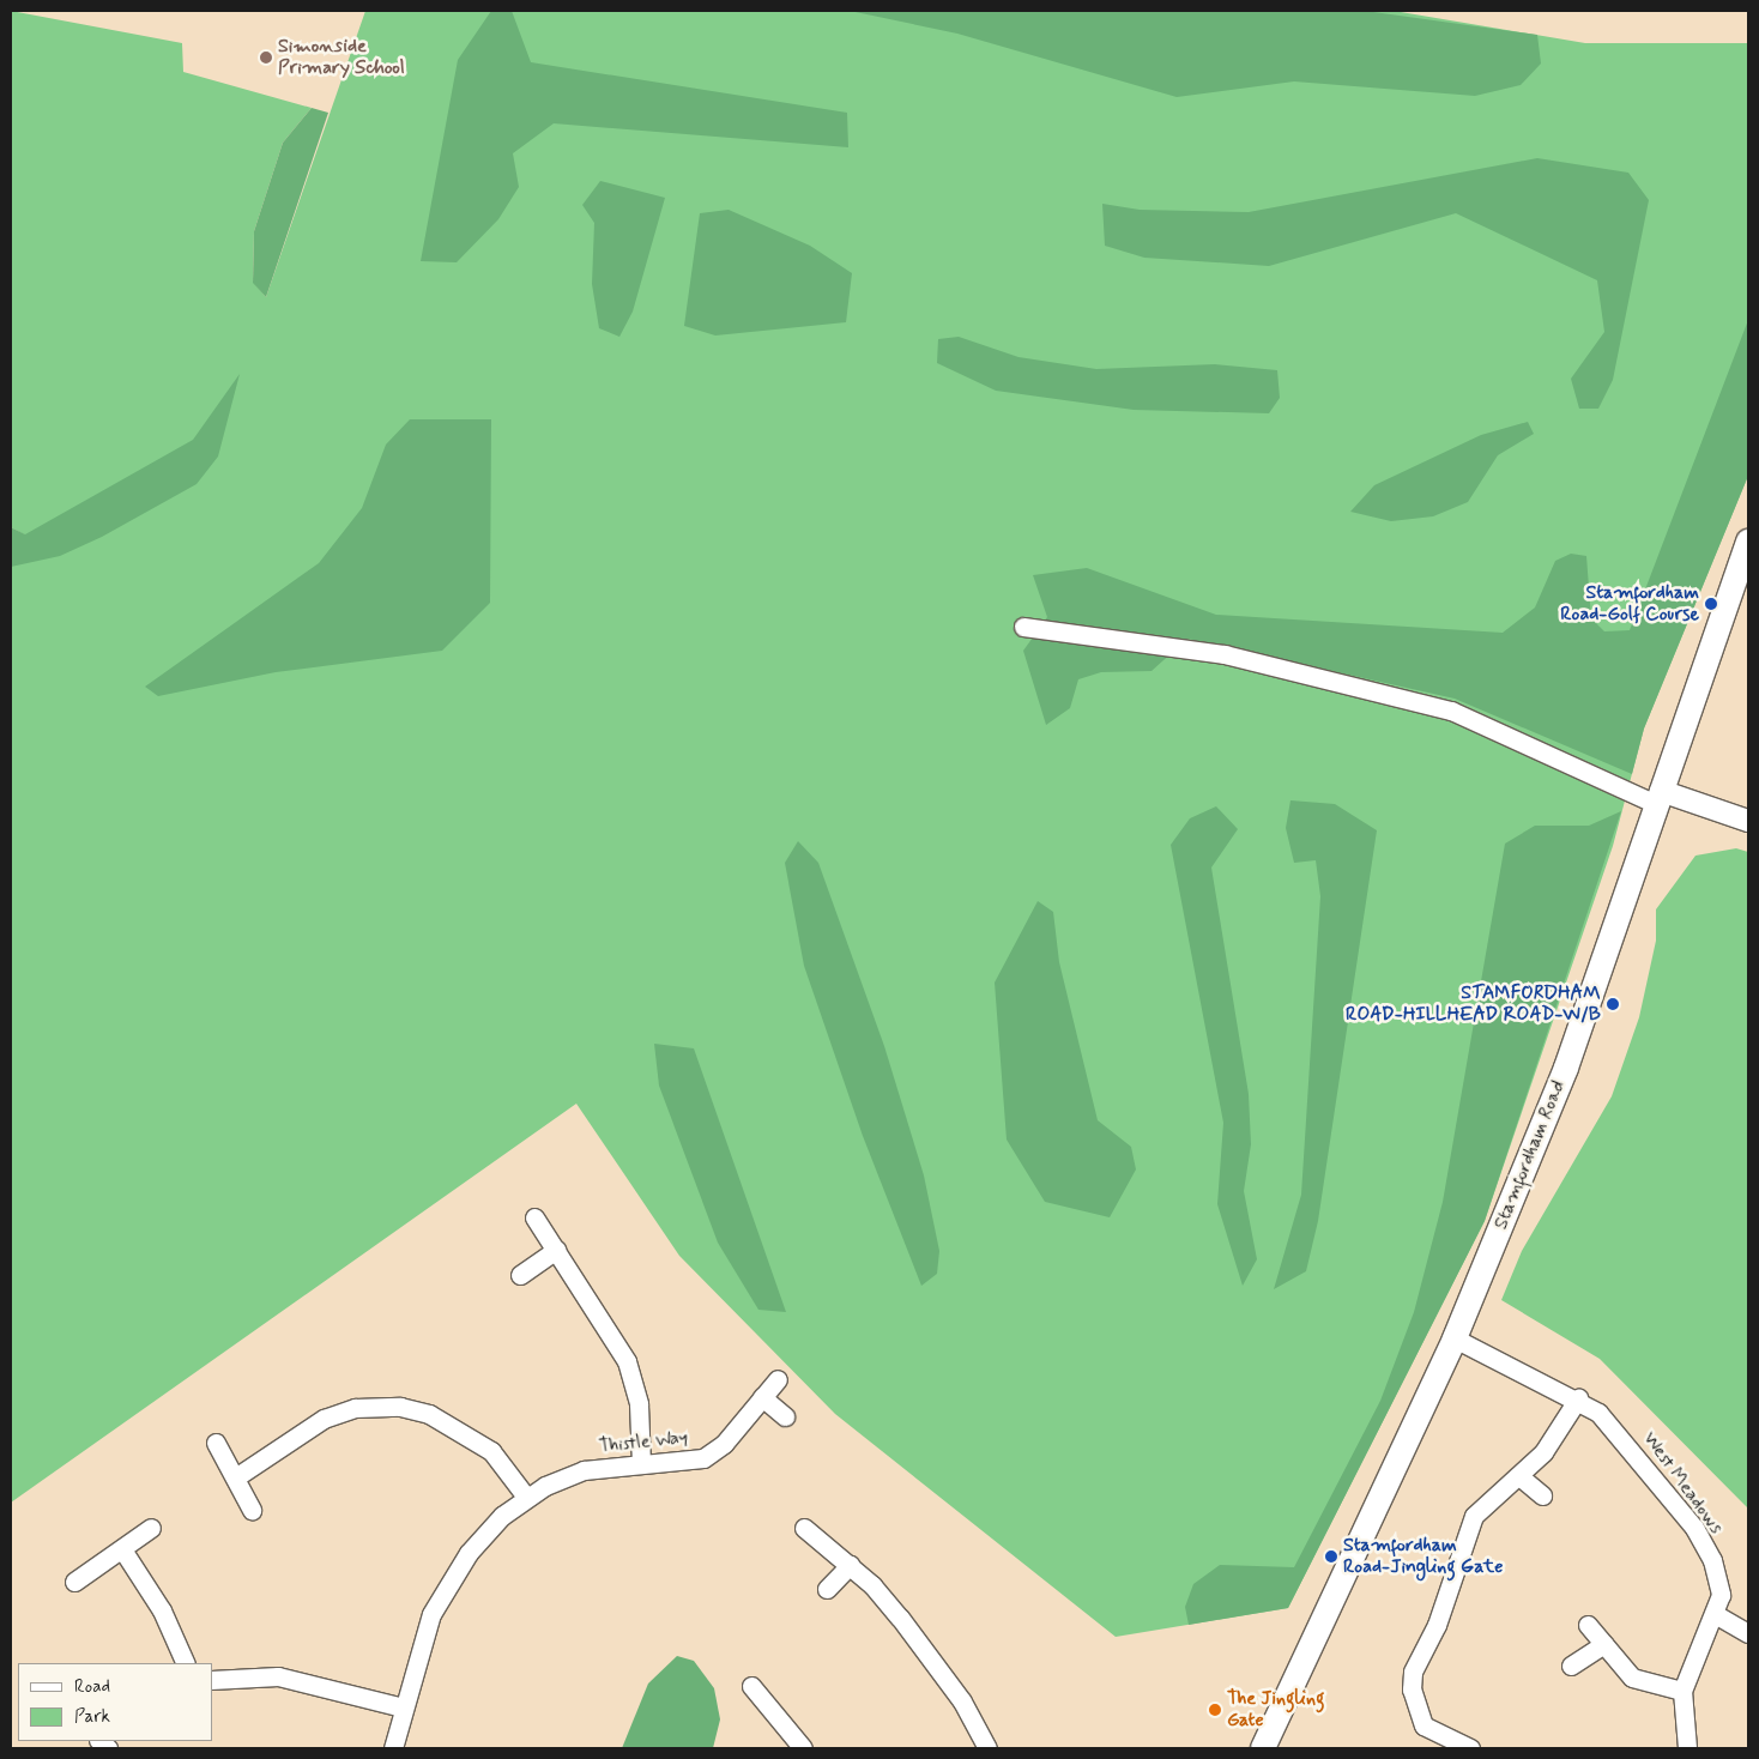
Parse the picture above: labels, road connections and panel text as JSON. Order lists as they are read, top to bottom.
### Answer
{
  "streets": {
    "main road": ["Stamfordham Road"],
    "street": ["Thistle Way", "West Meadows"]
  },
  "crossings": [
    ["Stamfordham Road", "West Meadows"]
  ],
  "places": [
    "Simonside Primary School",
    "Stamfordham Road-Golf Course",
    "STAMFORDHAM ROAD-HILLHEAD ROAD-W/B",
    "Stamfordham Road-Jingling Gate",
    "The Jingling Gate"
  ],
  "legend": ["Road", "Park"]
}
